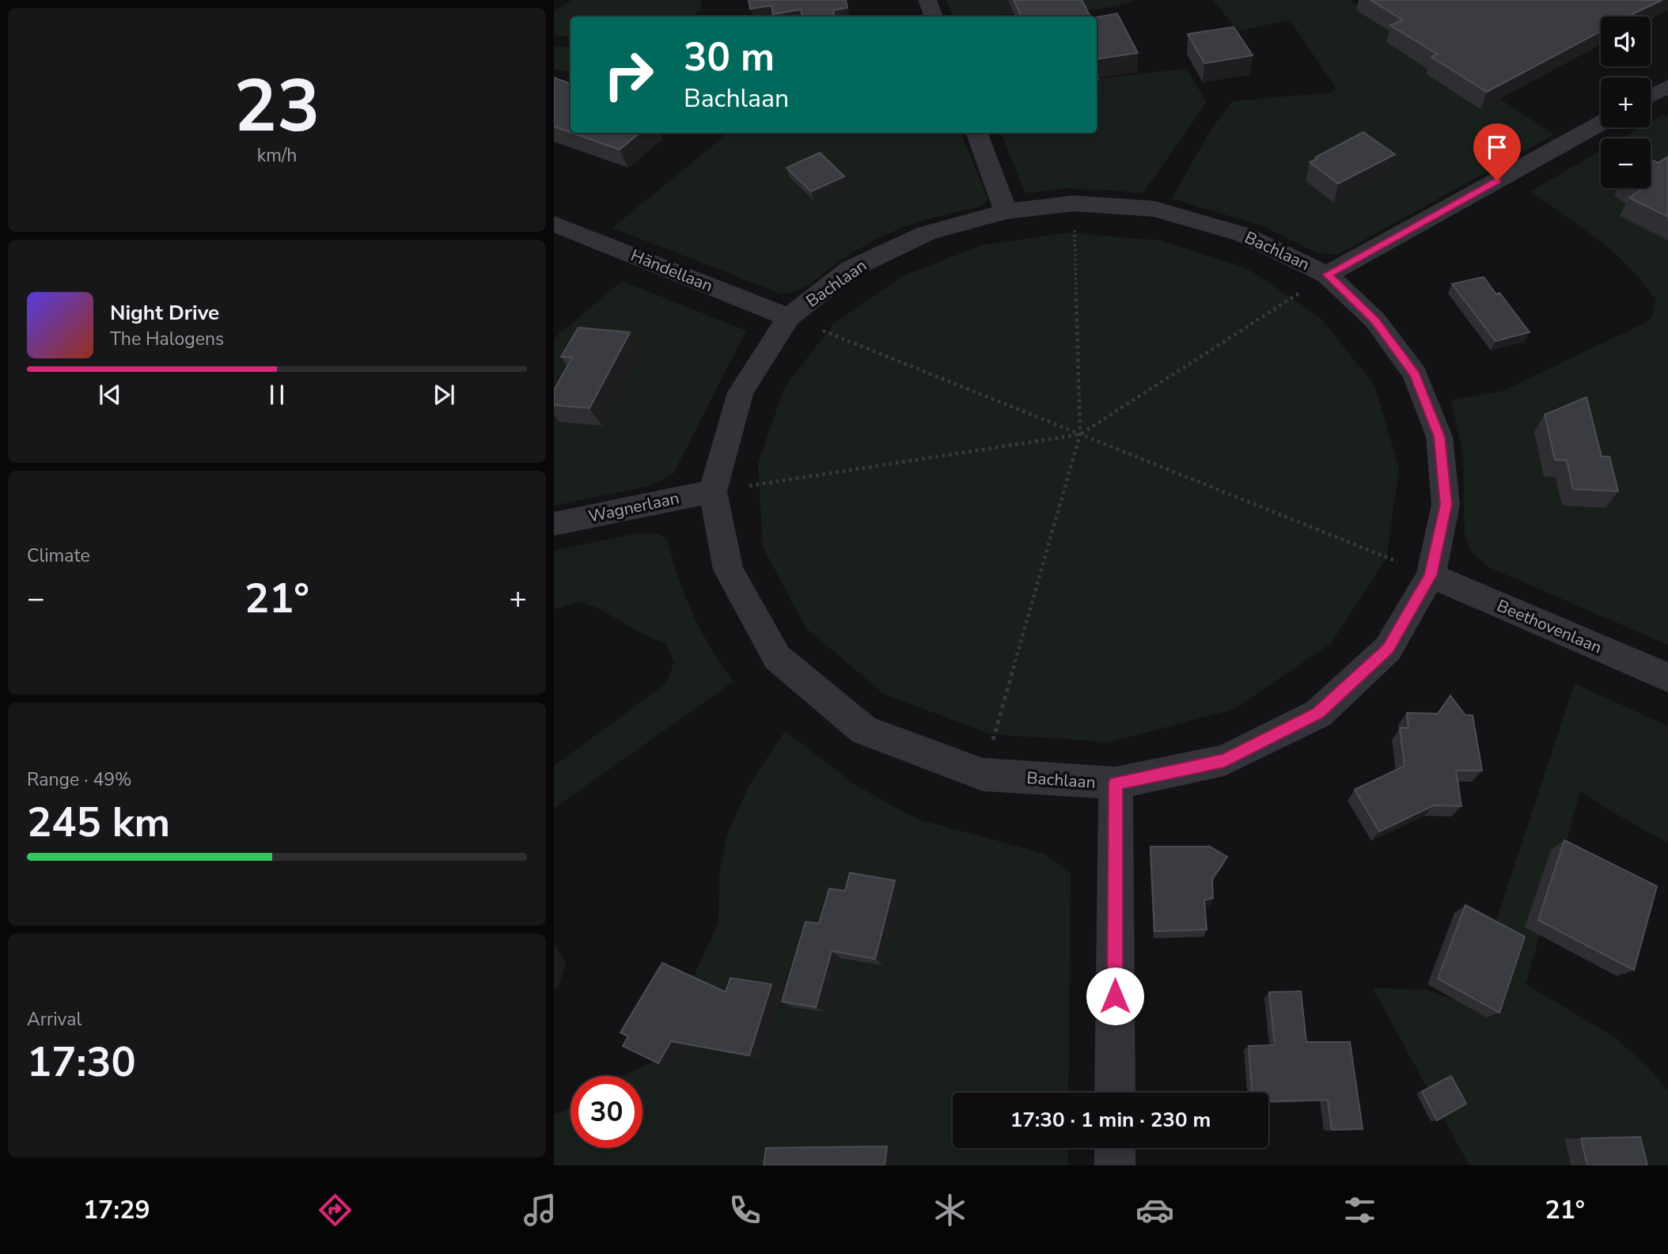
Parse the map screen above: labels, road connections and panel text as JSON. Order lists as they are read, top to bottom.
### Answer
{
  "streets": {
    "street": [
      "Bachlaan",
      "Händellaan",
      "Wagnerlaan",
      "Beethovenlaan"
    ]
  },
  "crossings": [
    ["Bachlaan", "Händellaan"],
    ["Bachlaan", "Wagnerlaan"],
    ["Bachlaan", "Beethovenlaan"]
  ],
  "page": {
    "tile": [
      ["23", "km/h"],
      "Climate",
      ["Range · 49%", "245 km"],
      ["Arrival", "17:30"]
    ],
    "map_buttons": ["+", "−"],
    "turn": ["30 m", "Bachlaan"],
    "song": ["Night Drive", "The Halogens"],
    "heat": ["−", "21°", "+"],
    "limit": "30",
    "trip": "17:30 · 1 min · 230 m",
    "tabs": ["17:29", "21°"]
  }
}
